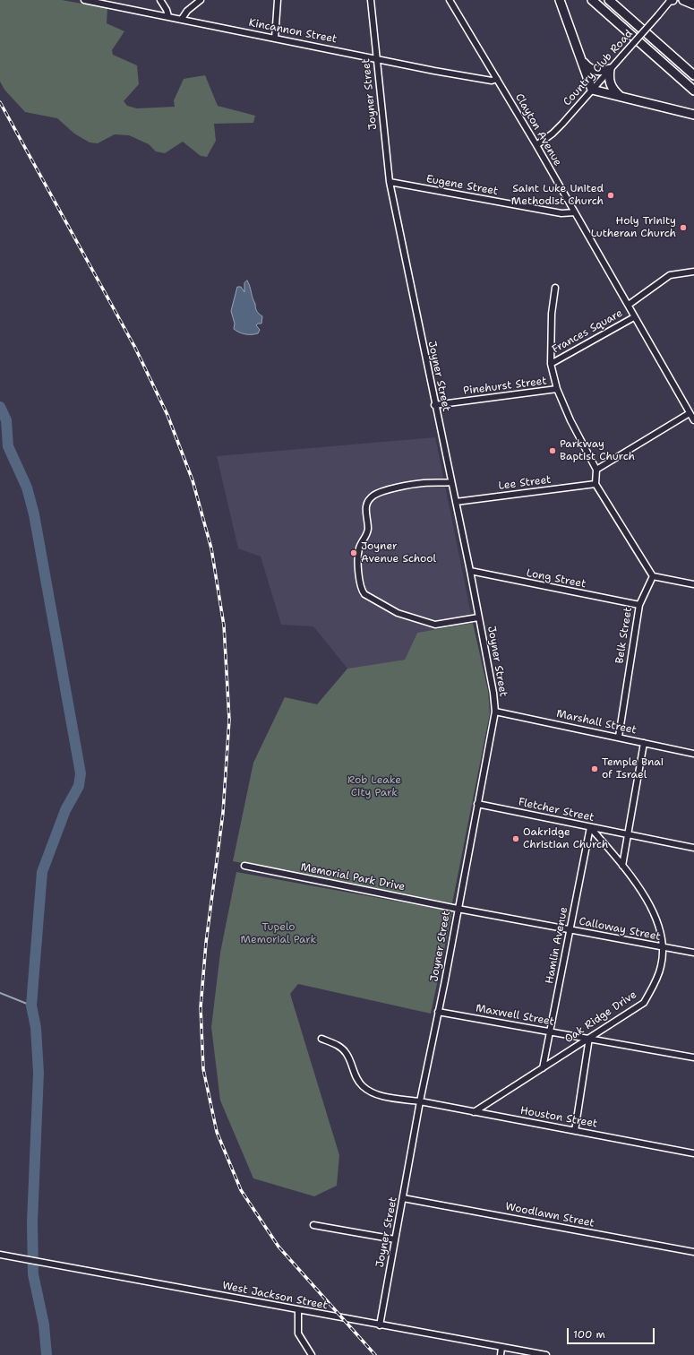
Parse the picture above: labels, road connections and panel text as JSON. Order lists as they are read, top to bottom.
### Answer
{
  "streets": {
    "street": [
      "Kincannon Street",
      "Country Club Road",
      "Joyner Street",
      "Clayton Avenue",
      "Eugene Street",
      "Frances Square",
      "Pinehurst Street",
      "Lee Street",
      "Long Street",
      "Belk Street",
      "Marshall Street",
      "Fletcher Street",
      "Memorial Park Drive",
      "Calloway Street",
      "Hamlin Avenue",
      "Maxwell Street",
      "Oak Ridge Drive",
      "Houston Street",
      "Woodlawn Street",
      "West Jackson Street"
    ]
  },
  "crossings": [
    ["Kincannon Street", "Joyner Street"],
    ["Kincannon Street", "Clayton Avenue"],
    ["Country Club Road", "Clayton Avenue"],
    ["Joyner Street", "Eugene Street"],
    ["Joyner Street", "Pinehurst Street"],
    ["Joyner Street", "Lee Street"],
    ["Joyner Street", "Long Street"],
    ["Joyner Street", "Marshall Street"],
    ["Joyner Street", "Fletcher Street"],
    ["Joyner Street", "Memorial Park Drive"],
    ["Joyner Street", "Calloway Street"],
    ["Joyner Street", "Maxwell Street"],
    ["Joyner Street", "Houston Street"],
    ["Joyner Street", "Woodlawn Street"],
    ["Joyner Street", "West Jackson Street"],
    ["Clayton Avenue", "Eugene Street"],
    ["Clayton Avenue", "Frances Square"],
    ["Frances Square", "Pinehurst Street"],
    ["Long Street", "Belk Street"],
    ["Belk Street", "Marshall Street"],
    ["Fletcher Street", "Hamlin Avenue"],
    ["Fletcher Street", "Oak Ridge Drive"],
    ["Memorial Park Drive", "Calloway Street"],
    ["Calloway Street", "Hamlin Avenue"],
    ["Calloway Street", "Oak Ridge Drive"],
    ["Hamlin Avenue", "Maxwell Street"],
    ["Hamlin Avenue", "Oak Ridge Drive"],
    ["Maxwell Street", "Oak Ridge Drive"],
    ["Oak Ridge Drive", "Houston Street"]
  ],
  "parks": ["Rob Leake City Park", "Tupelo Memorial Park"],
  "places": [
    "Saint Luke United Methodist Church",
    "Holy Trinity Lutheran Church",
    "Parkway Baptist Church",
    "Joyner Avenue School",
    "Temple Bnai of Israel",
    "Oakridge Christian Church"
  ],
  "scale_bar": "100 m"
}
